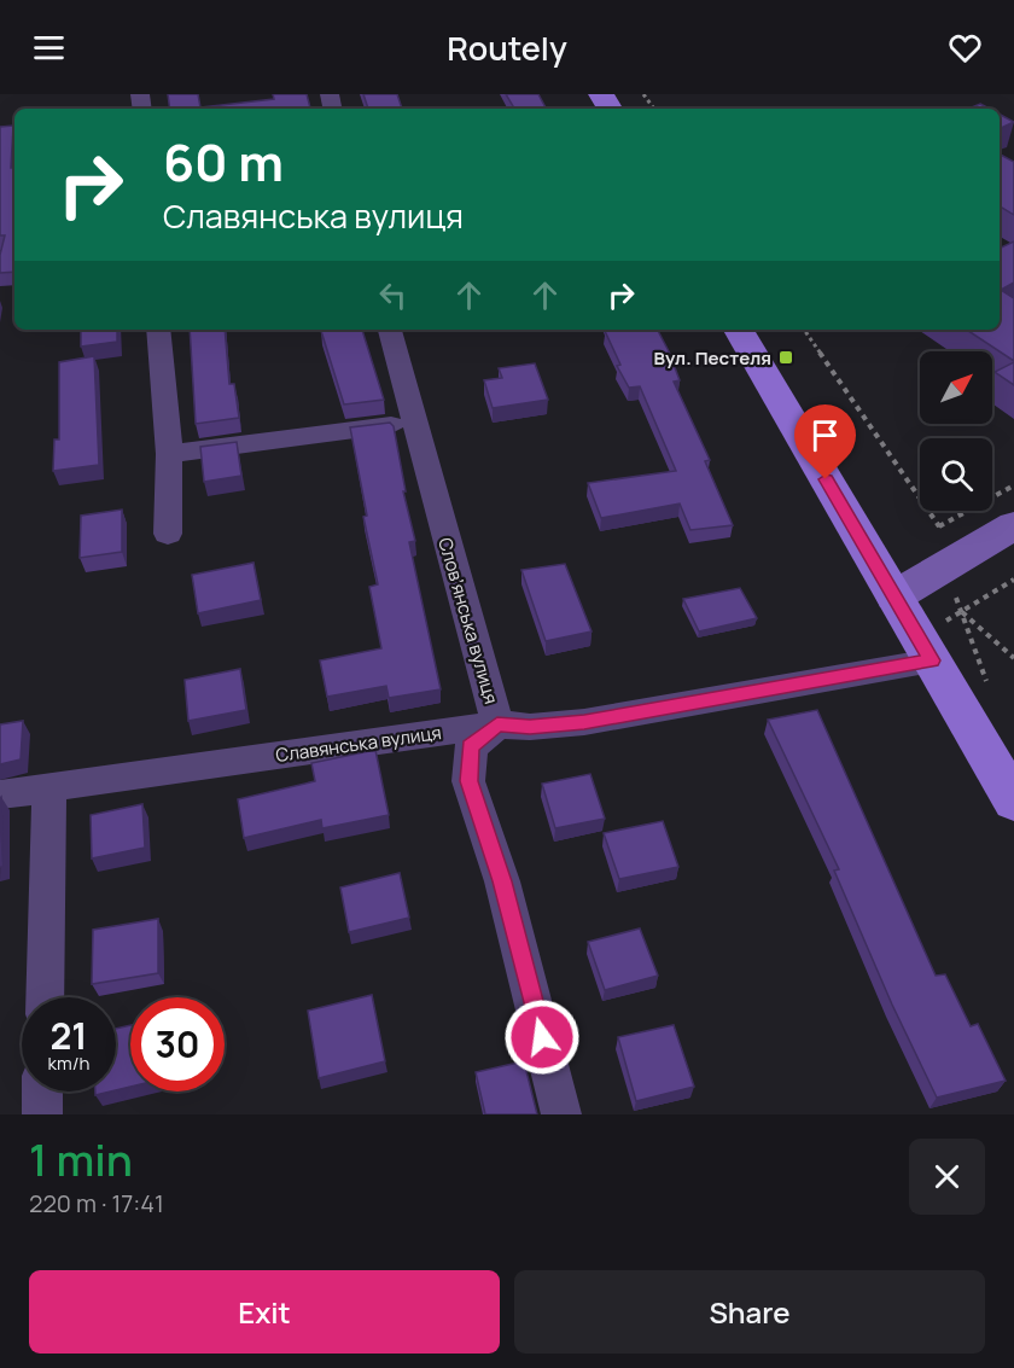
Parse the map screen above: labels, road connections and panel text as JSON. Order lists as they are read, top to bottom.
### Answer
{
  "streets": {
    "street": ["Словʼянська вулиця", "Славянська вулиця"]
  },
  "crossings": [
    ["Словʼянська вулиця", "Славянська вулиця"]
  ],
  "places": {
    "transit": ["Вул. Пестеля"]
  },
  "north": "top right",
  "page": {
    "header": "Routely",
    "turn": ["60 m", "Славянська вулиця"],
    "speed": "21 km/h",
    "limit": "30",
    "heading": ["1 min", "220 m · 17:41"],
    "buttons": ["Exit", "Share"]
  }
}
